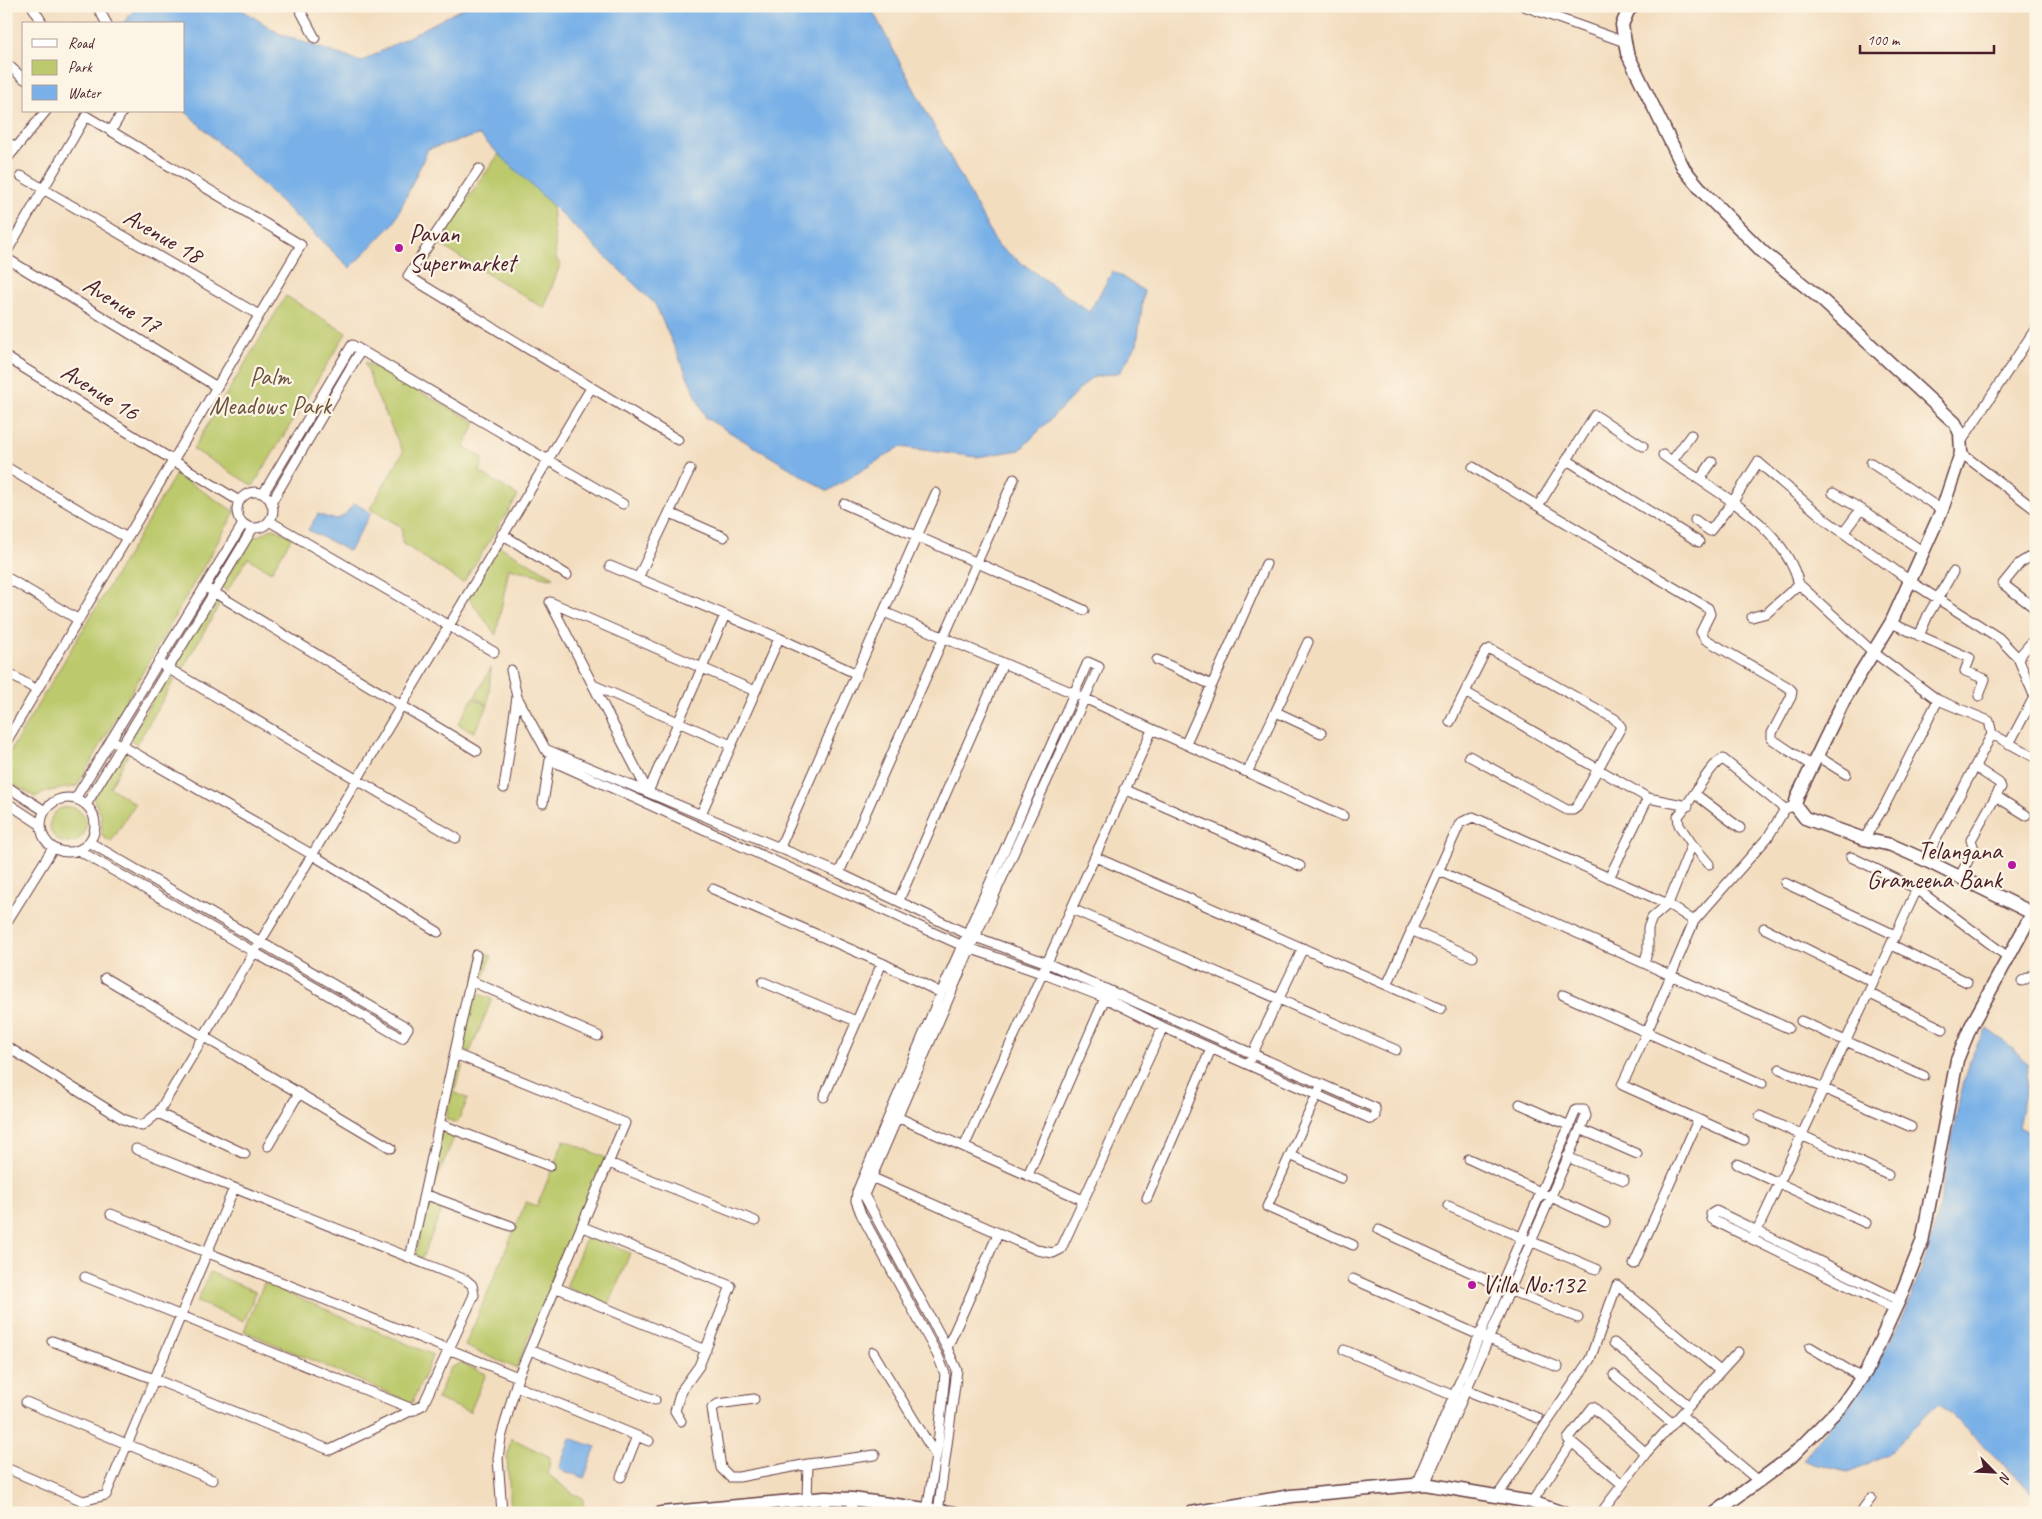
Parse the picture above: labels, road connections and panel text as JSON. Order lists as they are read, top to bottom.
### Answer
{
  "streets": {
    "street": ["Avenue 18", "Avenue 17", "Avenue 16"]
  },
  "parks": ["Palm Meadows Park"],
  "places": ["Pavan Supermarket", "Telangana Grameena Bank", "Villa No:132"],
  "legend": ["Road", "Park", "Water"],
  "scale_bar": "100 m",
  "north": "bottom right"
}
